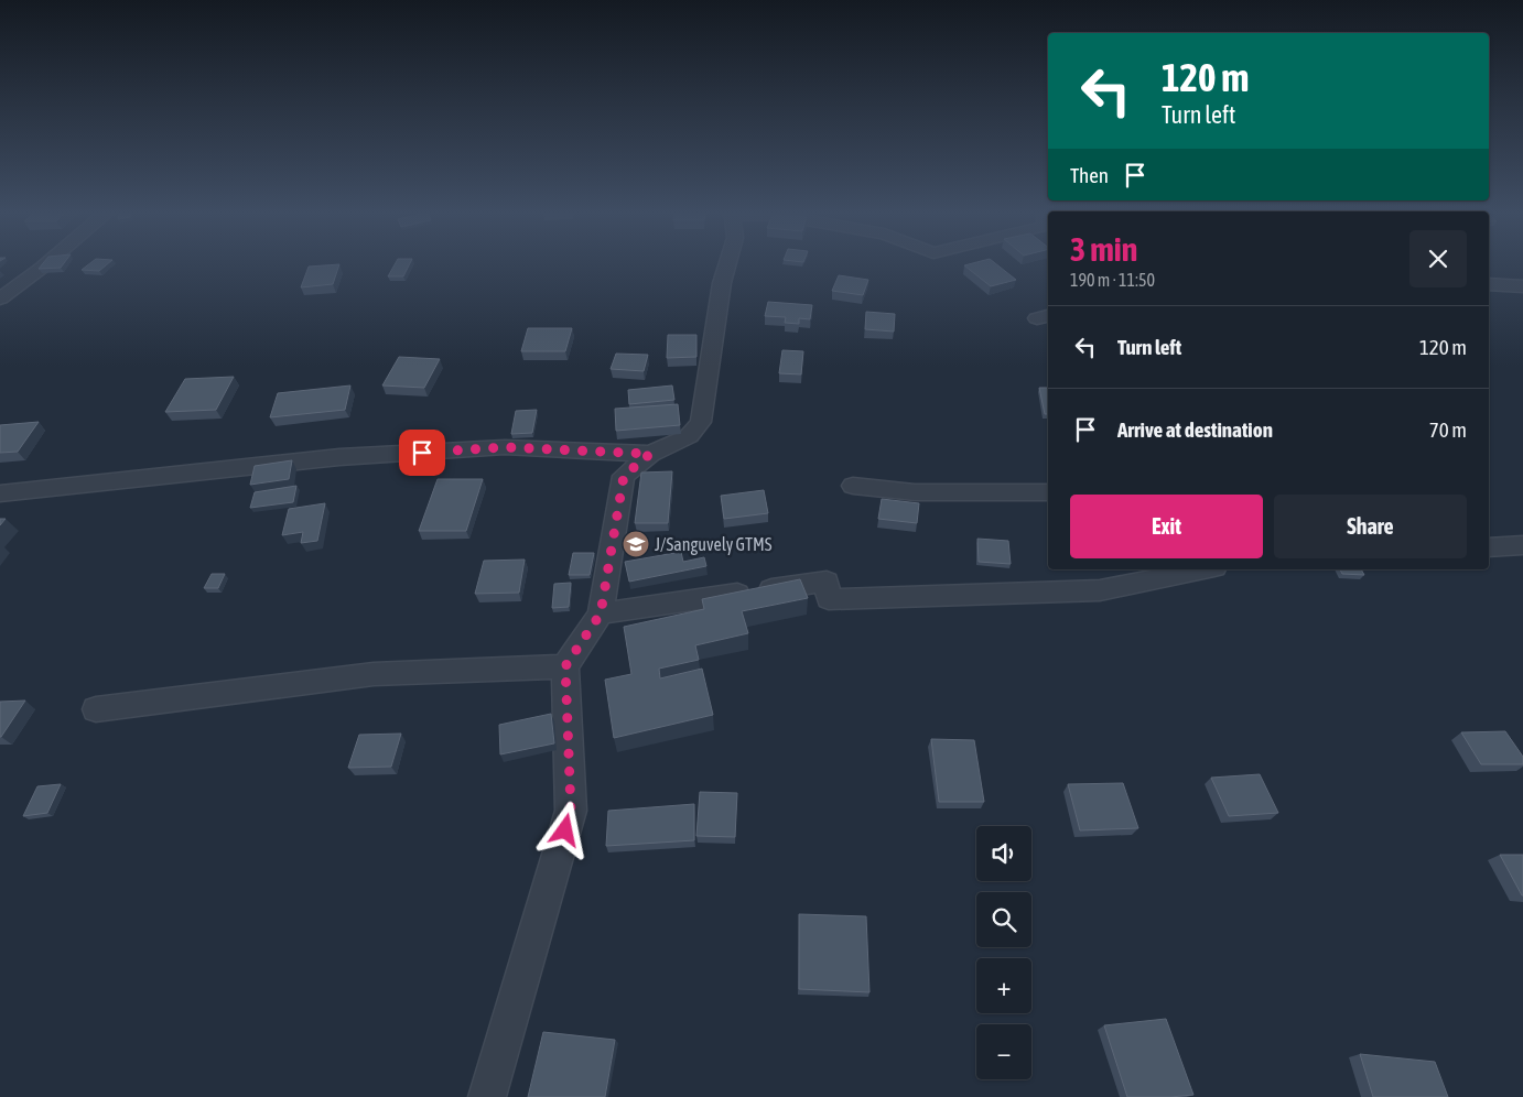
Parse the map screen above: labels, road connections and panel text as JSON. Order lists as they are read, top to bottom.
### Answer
{
  "places": {
    "school or university": ["J/Sanguvely GTMS"]
  },
  "page": {
    "turn": ["120 m", "Turn left"],
    "then": "Then",
    "heading": ["3 min", "190 m · 11:50"],
    "list": [
      {
        "name": "Turn left",
        "value": "120 m"
      },
      {
        "name": "Arrive at destination",
        "value": "70 m"
      }
    ],
    "buttons": ["Exit", "Share"],
    "map_buttons": ["+", "−"]
  }
}
